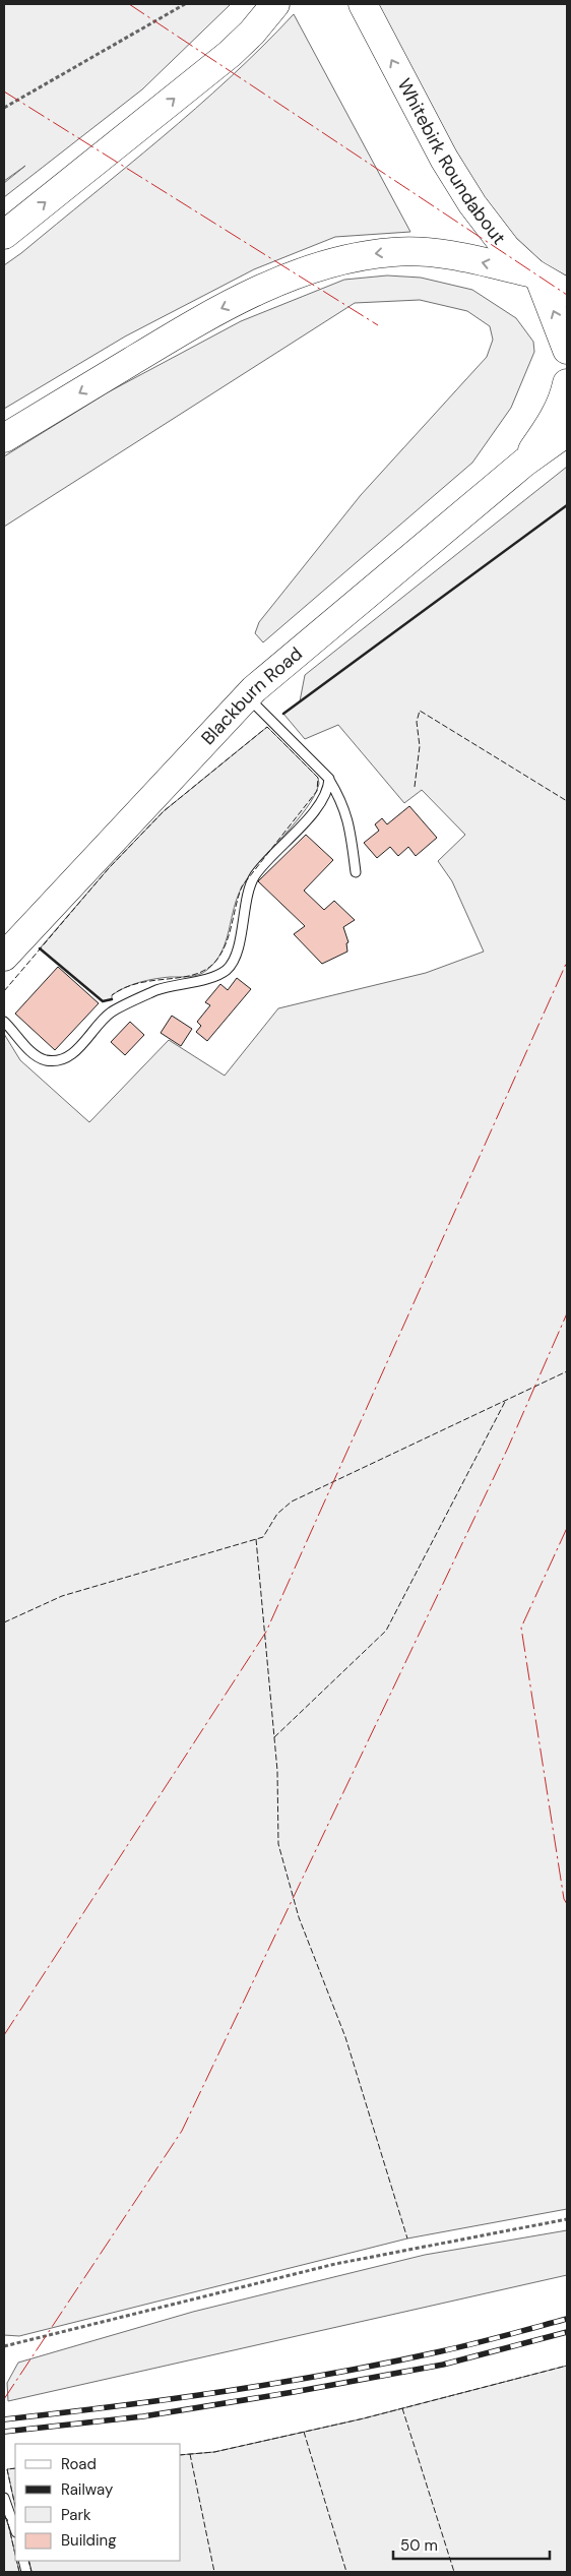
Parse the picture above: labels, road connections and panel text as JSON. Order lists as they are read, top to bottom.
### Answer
{
  "streets": {
    "main road": ["Whitebirk Roundabout", "Blackburn Road"]
  },
  "one_way": ["Whitebirk Roundabout"],
  "legend": [
    "Road",
    "Railway",
    "Park",
    "Building"
  ],
  "scale_bar": "50 m"
}
